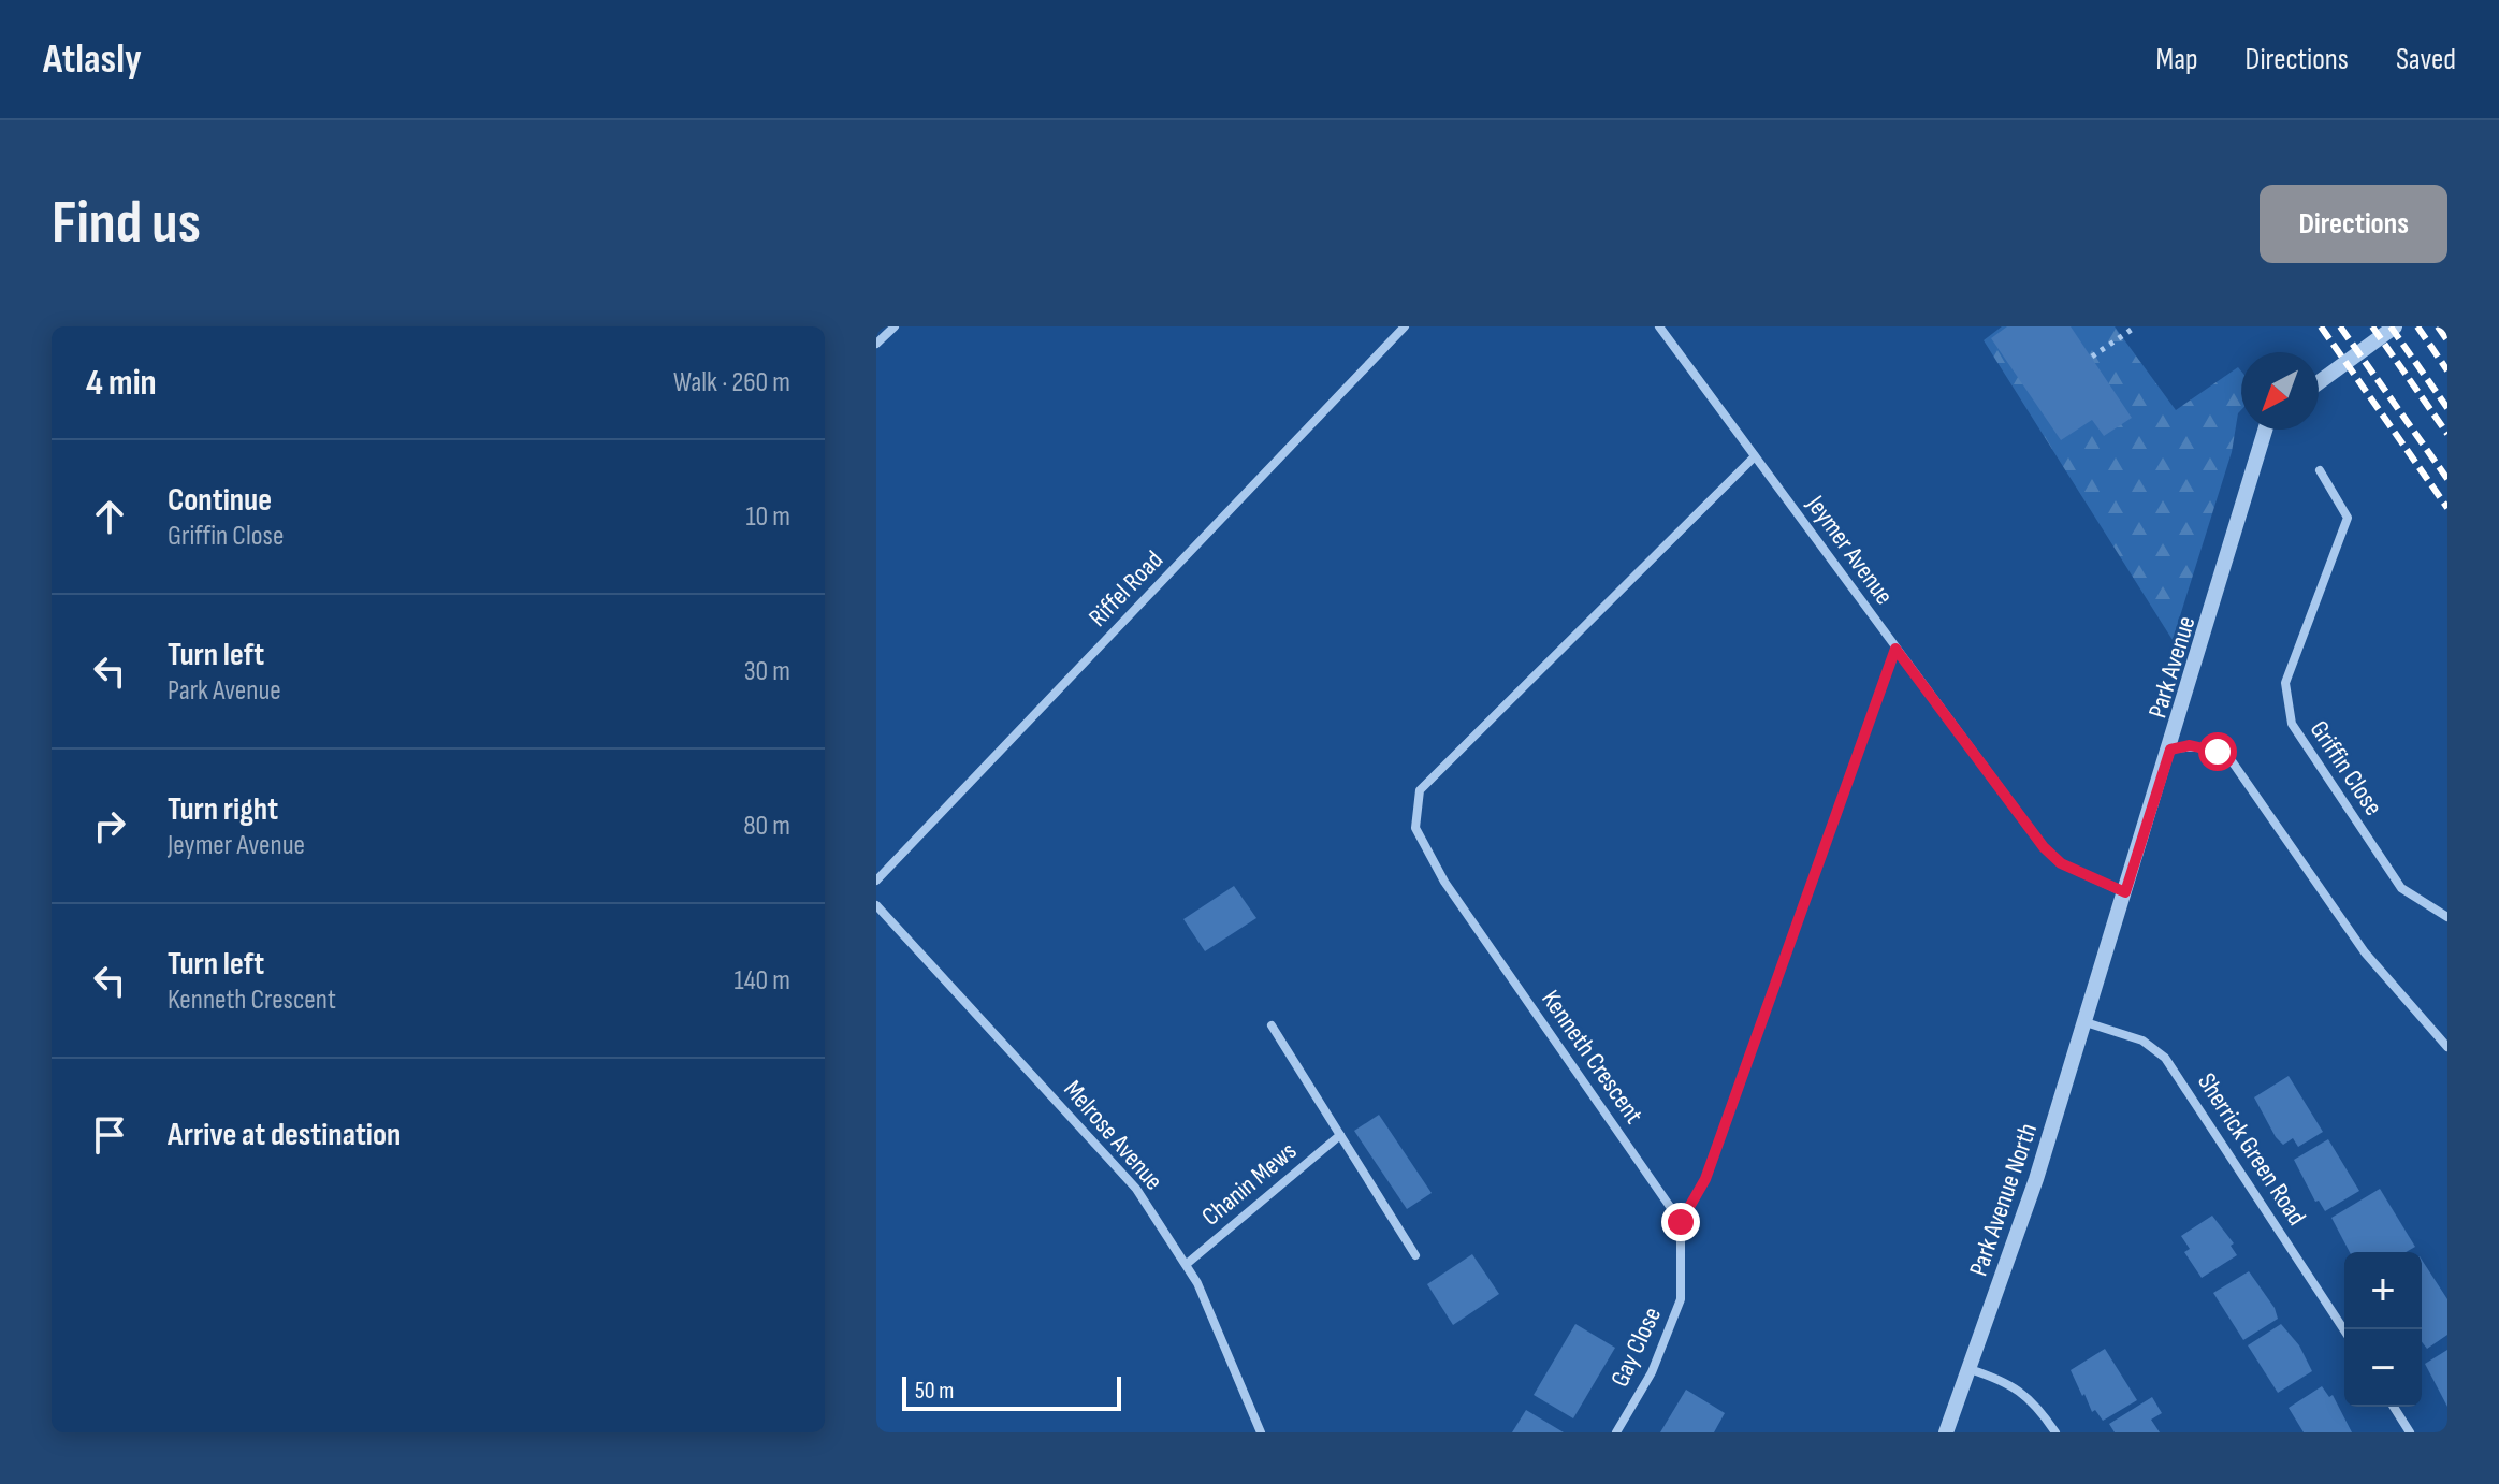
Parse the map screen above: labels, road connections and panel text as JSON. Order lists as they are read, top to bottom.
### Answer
{
  "streets": {
    "street": [
      "Jeymer Avenue",
      "Riffel Road",
      "Park Avenue",
      "Griffin Close",
      "Kenneth Crescent",
      "Melrose Avenue",
      "Sherrick Green Road",
      "Chanin Mews",
      "Park Avenue North",
      "Gay Close"
    ]
  },
  "crossings": [
    ["Jeymer Avenue", "Park Avenue"],
    ["Jeymer Avenue", "Kenneth Crescent"],
    ["Park Avenue", "Park Avenue North"],
    ["Kenneth Crescent", "Gay Close"],
    ["Melrose Avenue", "Chanin Mews"],
    ["Sherrick Green Road", "Park Avenue North"]
  ],
  "scale_bar": "50 m",
  "north": "bottom left",
  "page": {
    "header": "Atlasly",
    "nav": ["Map", "Directions", "Saved"],
    "buttons": "Directions",
    "title": "Find us",
    "heading": ["4 min", "Walk · 260 m"],
    "list": [
      ["Continue", "Griffin Close", "10 m"],
      ["Turn left", "Park Avenue", "30 m"],
      ["Turn right", "Jeymer Avenue", "80 m"],
      ["Turn left", "Kenneth Crescent", "140 m"],
      "Arrive at destination"
    ],
    "map_buttons": ["+", "−"],
    "scale": "50 m"
  }
}
